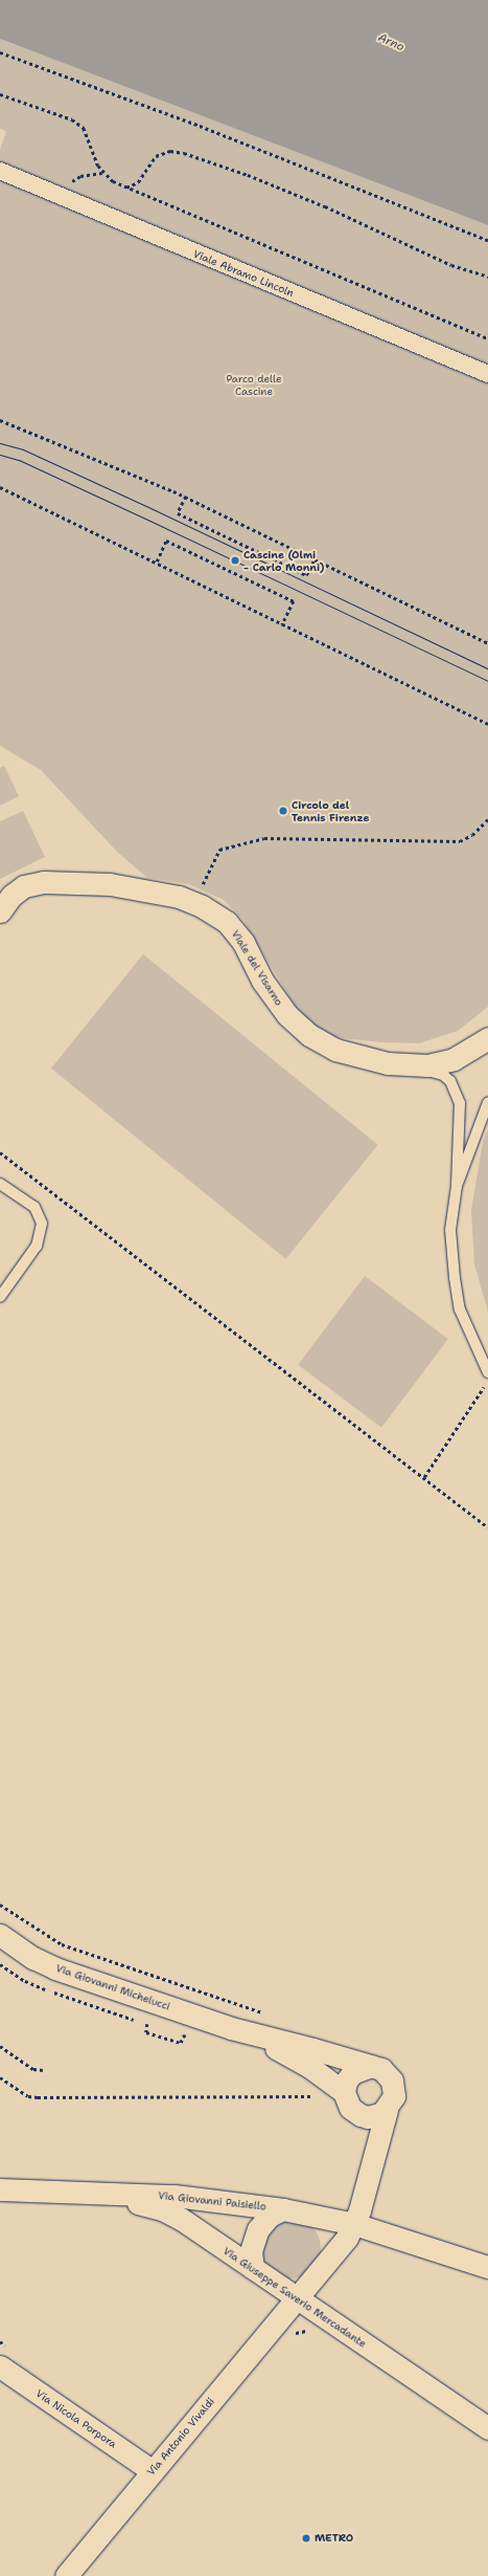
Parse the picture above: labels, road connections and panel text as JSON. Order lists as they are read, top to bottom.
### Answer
{
  "streets": {
    "street": [
      "Viale Abramo Lincoln",
      "Viale del Visarno",
      "Via Giovanni Michelucci",
      "Via Giovanni Paisiello",
      "Via Giuseppe Saverio Mercadante",
      "Via Nicola Porpora",
      "Via Antonio Vivaldi"
    ]
  },
  "crossings": [
    ["Via Giovanni Paisiello", "Via Giuseppe Saverio Mercadante"],
    ["Via Giuseppe Saverio Mercadante", "Via Antonio Vivaldi"],
    ["Via Nicola Porpora", "Via Antonio Vivaldi"]
  ],
  "water": ["Arno"],
  "parks": ["Parco delle Cascine"],
  "places": ["Cascine (Olmi - Carlo Monni)", "Circolo del Tennis Firenze", "METRO"]
}
